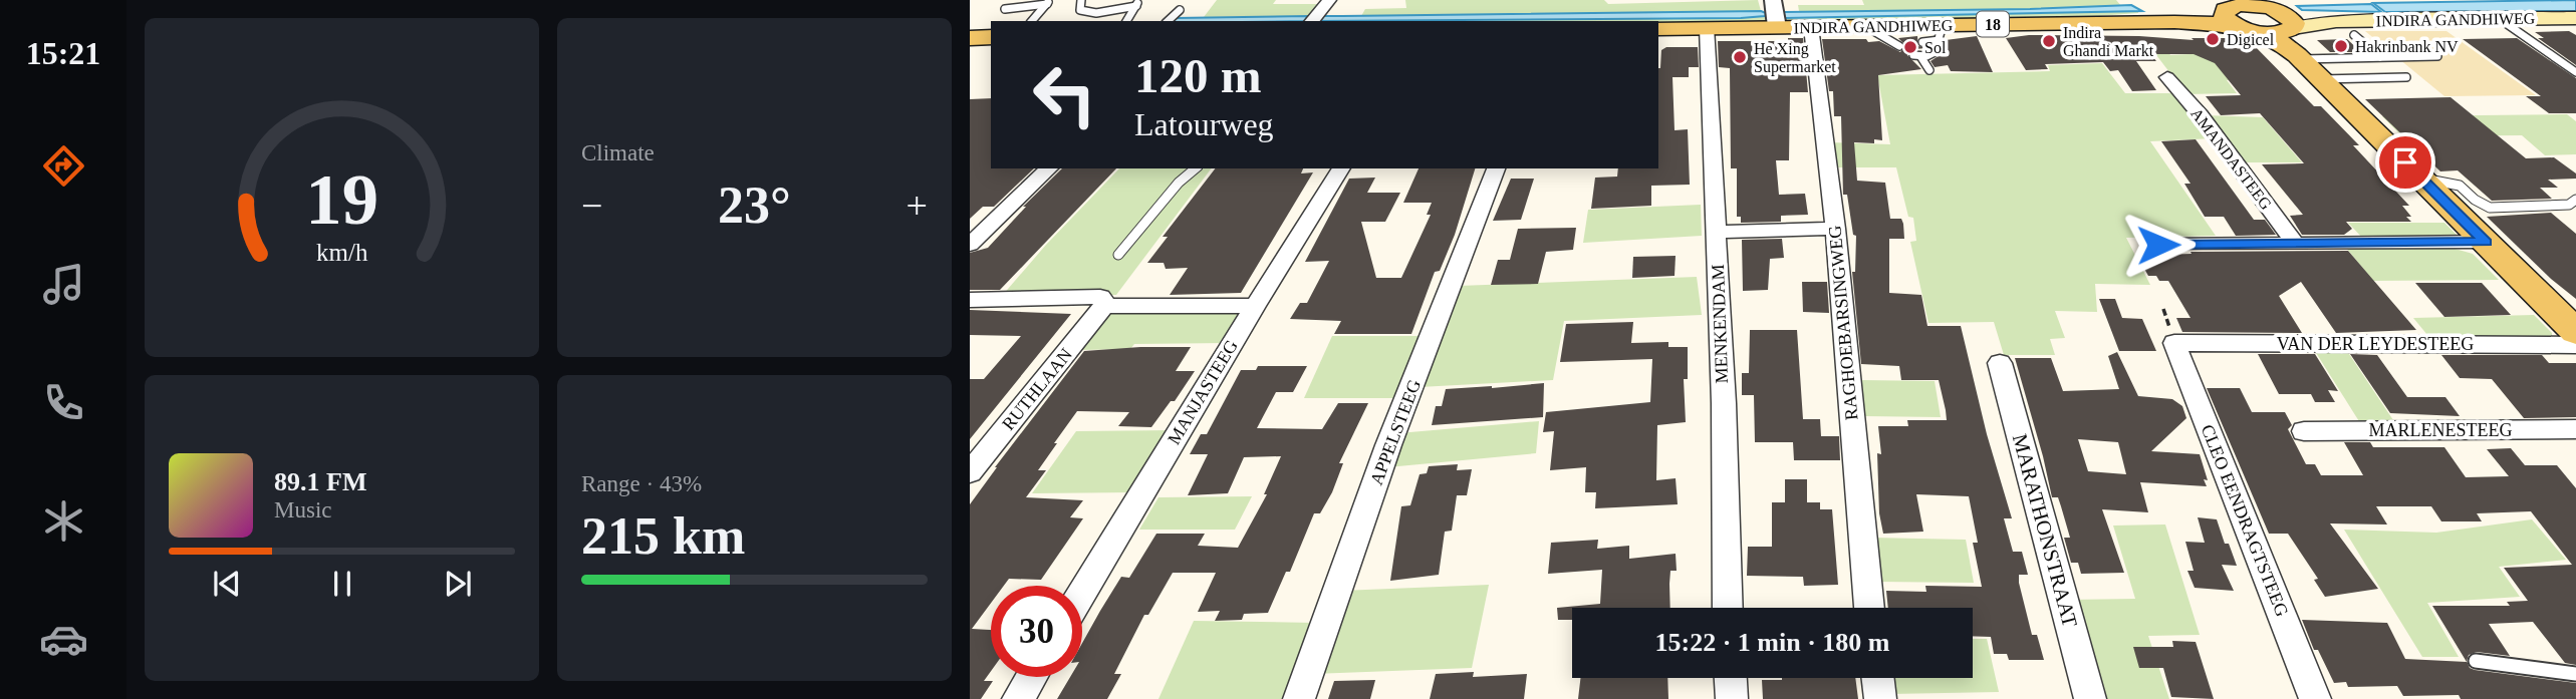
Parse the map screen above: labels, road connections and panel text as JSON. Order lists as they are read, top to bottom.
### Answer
{
  "streets": {
    "main road": ["INDIRA GANDHIWEG", "18"],
    "street": [
      "AMANDASTEEG",
      "RAGHOEBARSINGWEG",
      "MENKENDAM",
      "VAN DER LEYDESTEEG",
      "RUTHLAAN",
      "MANJASTEEG",
      "MARLENESTEEG",
      "APPELSTEEG",
      "CLEO EENDRAGTSTEEG",
      "MARATHONSTRAAT"
    ]
  },
  "crossings": [
    ["INDIRA GANDHIWEG", "RAGHOEBARSINGWEG"],
    ["INDIRA GANDHIWEG", "MENKENDAM"],
    ["VAN DER LEYDESTEEG", "CLEO EENDRAGTSTEEG"]
  ],
  "places": [
    "Digicel",
    "Indira Ghandi Markt",
    "Hakrinbank NV",
    "Sol",
    "He Xing Supermarket"
  ],
  "page": {
    "tabs": "15:21",
    "tile": [
      "Climate",
      ["Range · 43%", "215 km"]
    ],
    "turn": ["120 m", "Latourweg"],
    "heat": ["−", "23°", "+"],
    "song": ["89.1 FM", "Music"],
    "limit": "30",
    "trip": "15:22 · 1 min · 180 m",
    "gauge": ["19", "km/h"]
  }
}
